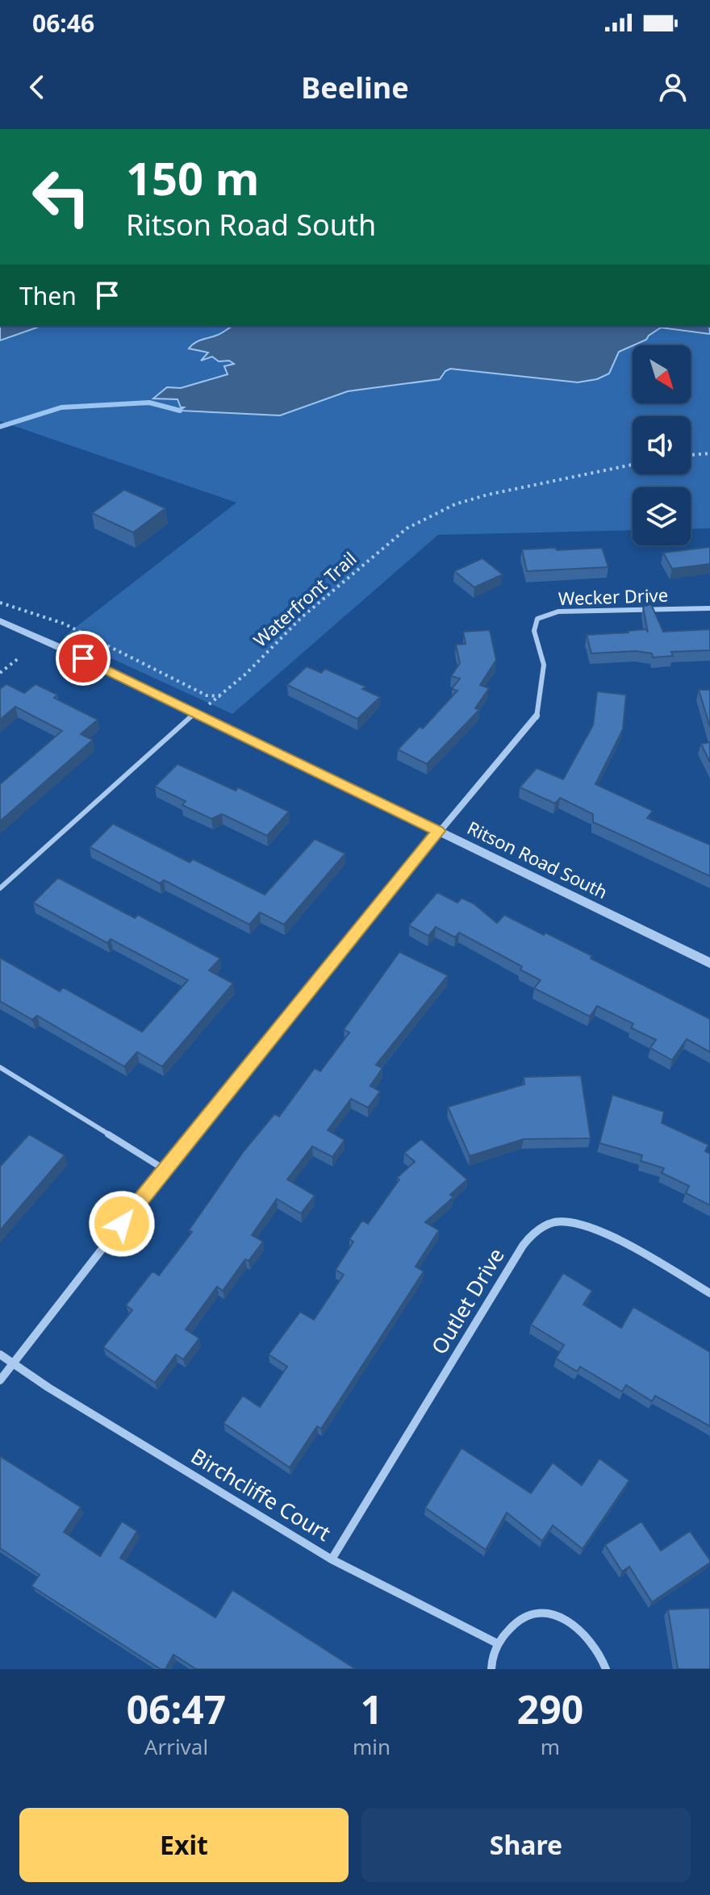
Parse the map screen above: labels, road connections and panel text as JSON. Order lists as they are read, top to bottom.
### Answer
{
  "streets": {
    "street": [
      "Wecker Drive",
      "Ritson Road South",
      "Outlet Drive",
      "Birchcliffe Court"
    ],
    "path": ["Waterfront Trail"]
  },
  "crossings": [
    ["Wecker Drive", "Ritson Road South"],
    ["Outlet Drive", "Birchcliffe Court"]
  ],
  "north": "bottom right",
  "page": {
    "status": "06:46",
    "header": "Beeline",
    "turn": ["150 m", "Ritson Road South"],
    "then": "Then",
    "eta": [
      "06:47",
      "Arrival",
      "1",
      "min",
      "290",
      "m"
    ],
    "buttons": ["Exit", "Share"]
  }
}
